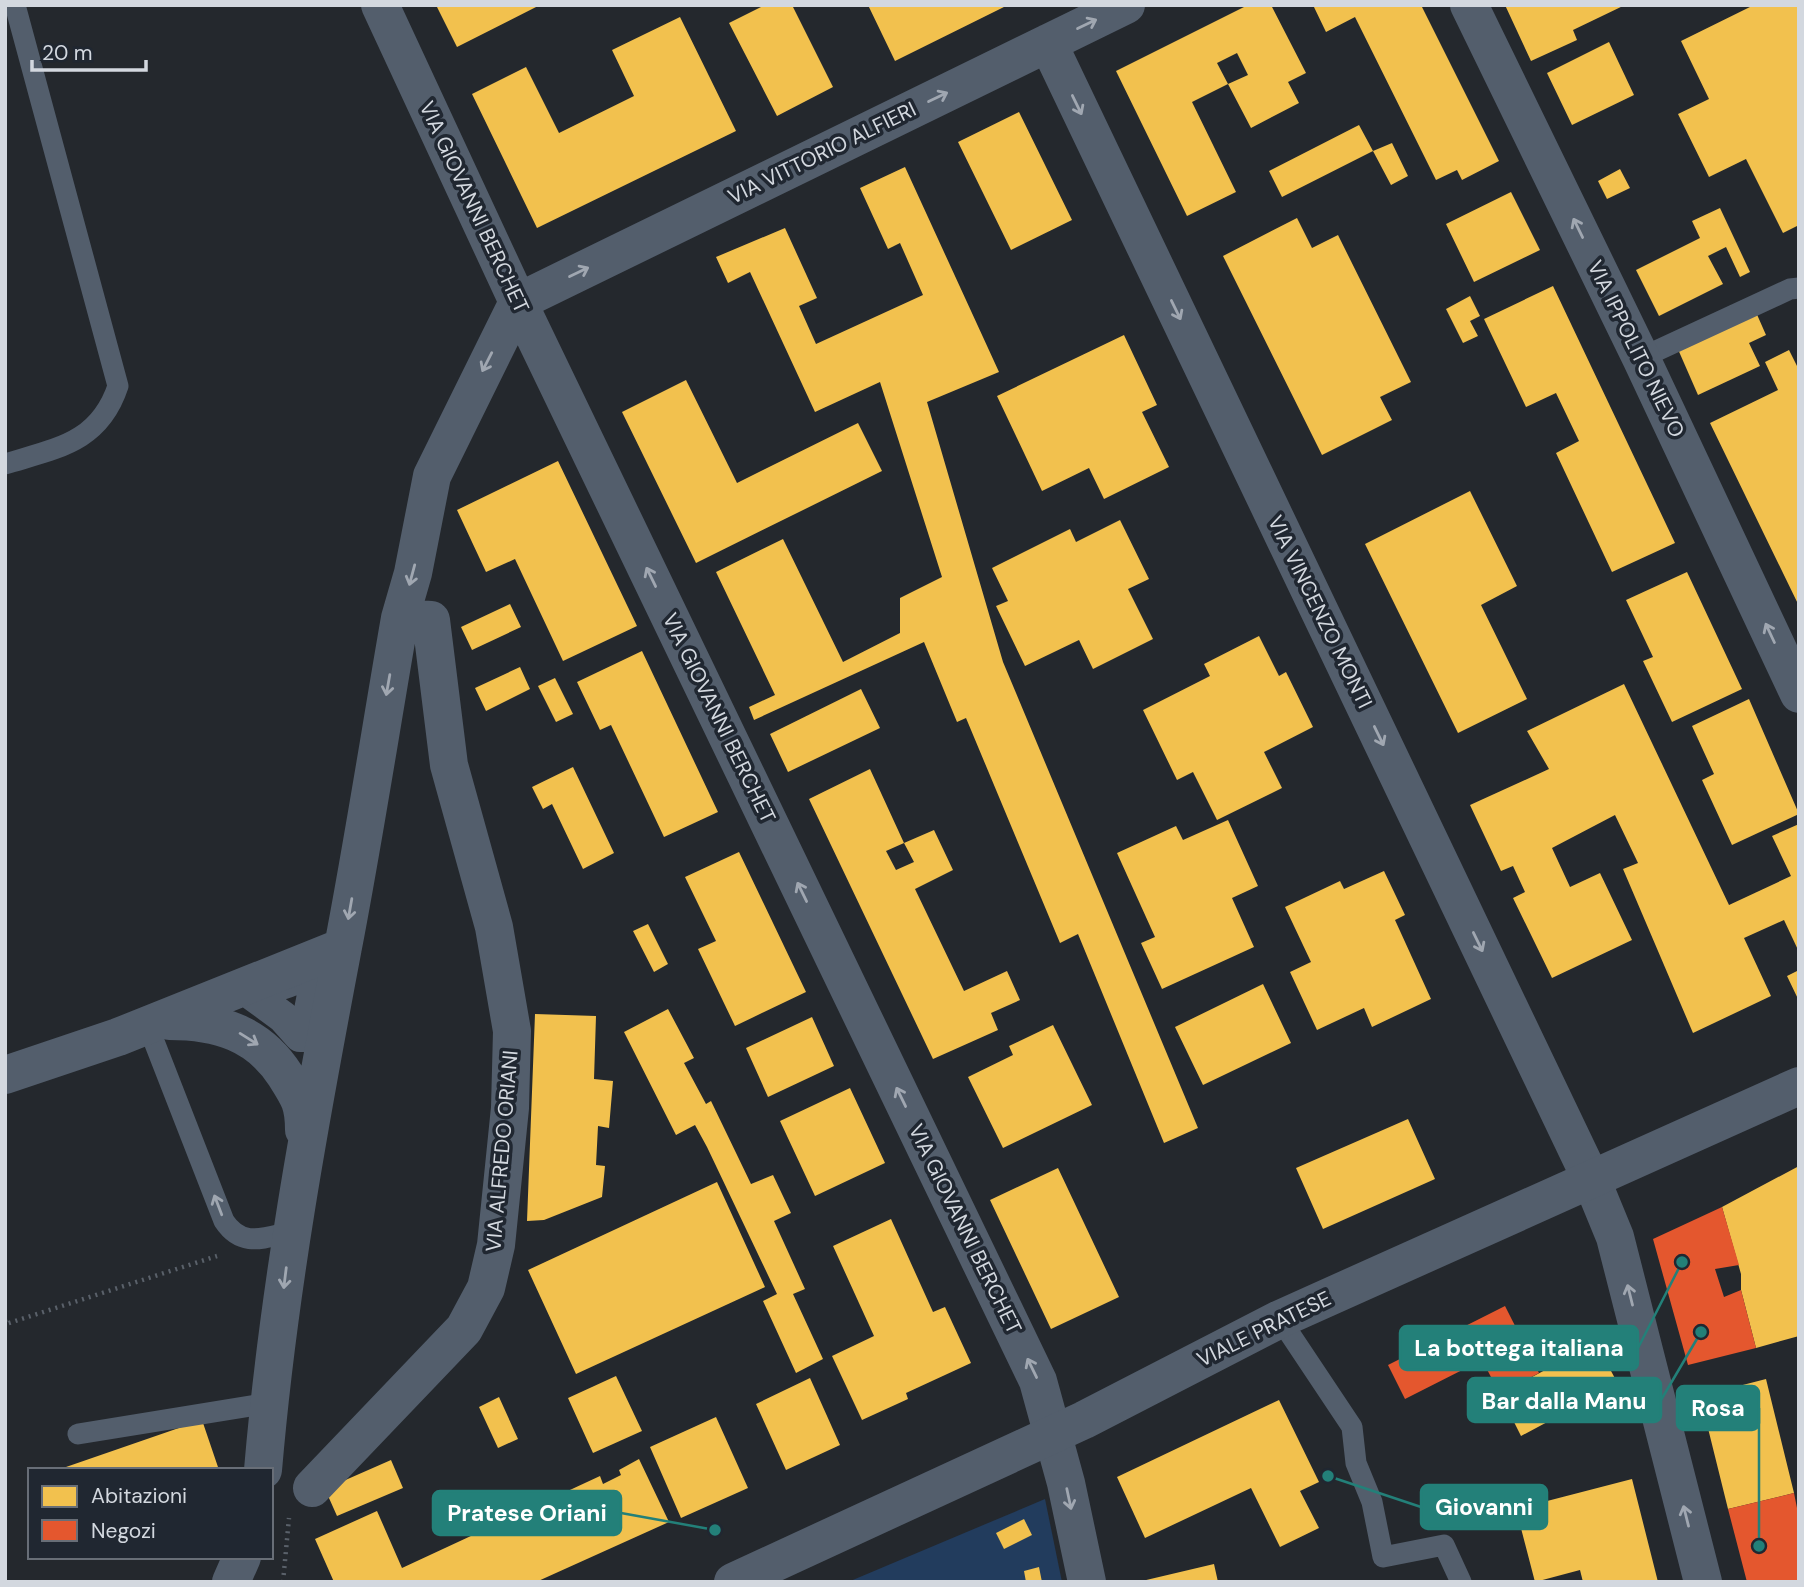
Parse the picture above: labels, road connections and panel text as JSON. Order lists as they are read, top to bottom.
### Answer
{
  "streets": {
    "street": [
      "VIA VITTORIO ALFIERI",
      "VIA GIOVANNI BERCHET",
      "VIA IPPOLITO NIEVO",
      "VIA VINCENZO MONTI",
      "VIA ALFREDO ORIANI",
      "VIALE PRATESE"
    ]
  },
  "crossings": [
    ["VIA VITTORIO ALFIERI", "VIA GIOVANNI BERCHET"],
    ["VIA VITTORIO ALFIERI", "VIA VINCENZO MONTI"],
    ["VIA GIOVANNI BERCHET", "VIALE PRATESE"],
    ["VIA VINCENZO MONTI", "VIALE PRATESE"]
  ],
  "one_way": ["VIA VITTORIO ALFIERI", "VIA IPPOLITO NIEVO"],
  "places": [
    "La bottega italiana",
    "Bar dalla Manu",
    "Giovanni",
    "Pratese Oriani",
    "Rosa"
  ],
  "legend": ["Abitazioni", "Negozi"],
  "scale_bar": "20 m"
}
